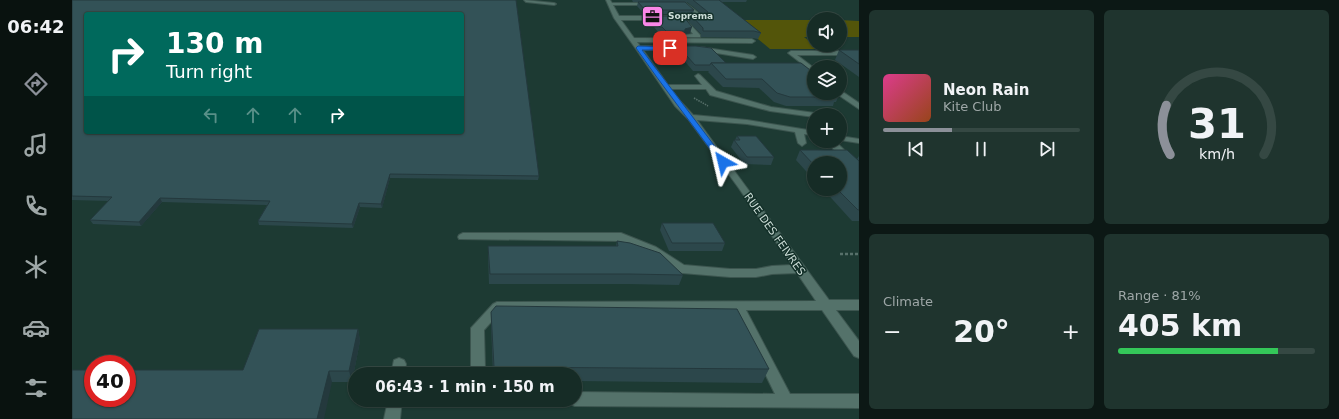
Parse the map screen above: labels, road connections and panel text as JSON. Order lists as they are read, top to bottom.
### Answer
{
  "streets": {
    "street": ["RUE DES FEIVRES"]
  },
  "places": {
    "office": ["Soprema"]
  },
  "page": {
    "tabs": "06:42",
    "map_buttons": ["+", "−"],
    "turn": ["130 m", "Turn right"],
    "song": ["Neon Rain", "Kite Club"],
    "tile": [
      "Climate",
      ["Range · 81%", "405 km"]
    ],
    "heat": ["−", "20°", "+"],
    "limit": "40",
    "trip": "06:43 · 1 min · 150 m",
    "gauge": ["31", "km/h"]
  }
}
